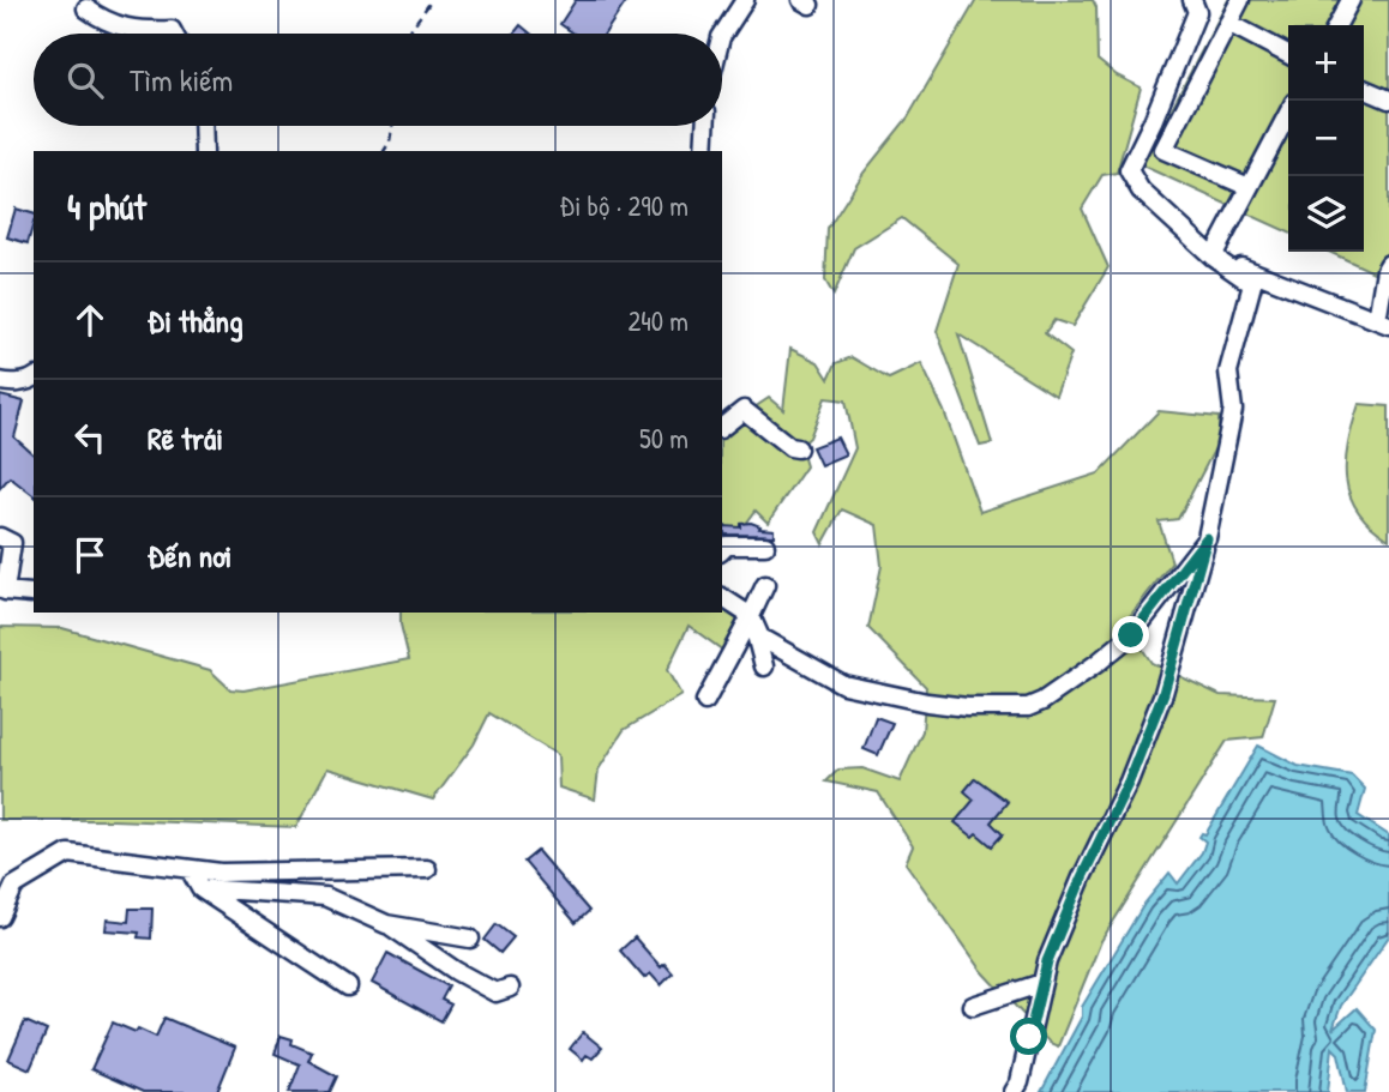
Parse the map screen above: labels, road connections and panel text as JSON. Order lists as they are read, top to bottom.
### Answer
{
  "page": {
    "map_buttons": ["+", "−"],
    "search": "Tìm kiếm",
    "heading": ["4 phút", "Đi bộ · 290 m"],
    "list": [
      ["Đi thẳng", "240 m"],
      ["Rẽ trái", "50 m"],
      "Đến nơi"
    ]
  }
}
